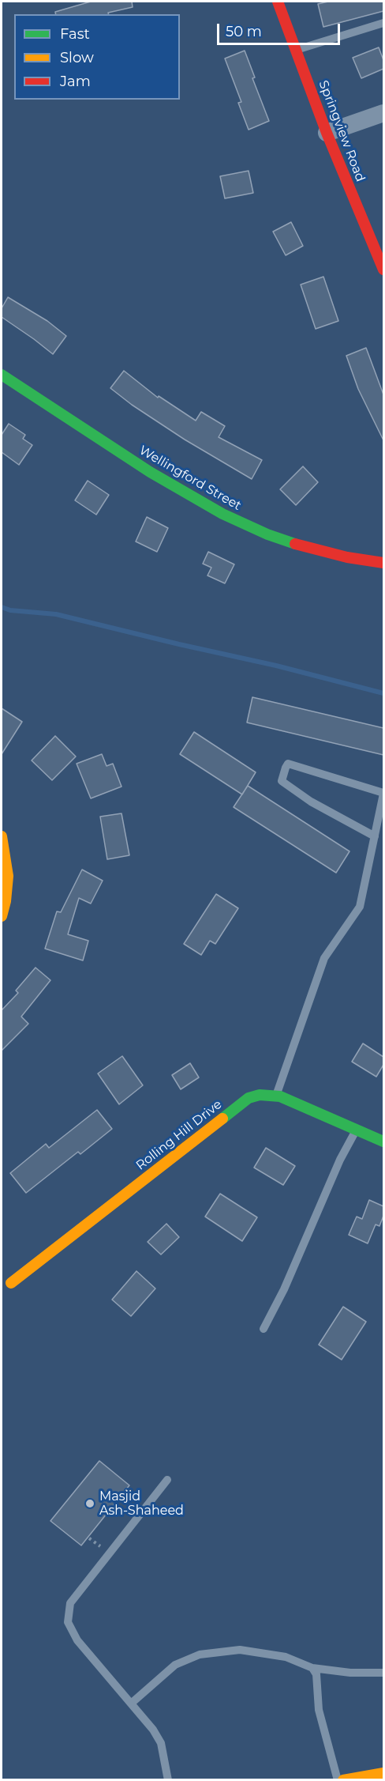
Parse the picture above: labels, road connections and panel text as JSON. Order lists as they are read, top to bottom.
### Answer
{
  "streets": {
    "street": ["Springview Road", "Wellingford Street", "Rolling Hill Drive"]
  },
  "places": ["Masjid Ash-Shaheed"],
  "legend": ["Fast", "Slow", "Jam"],
  "scale_bar": "50 m"
}
